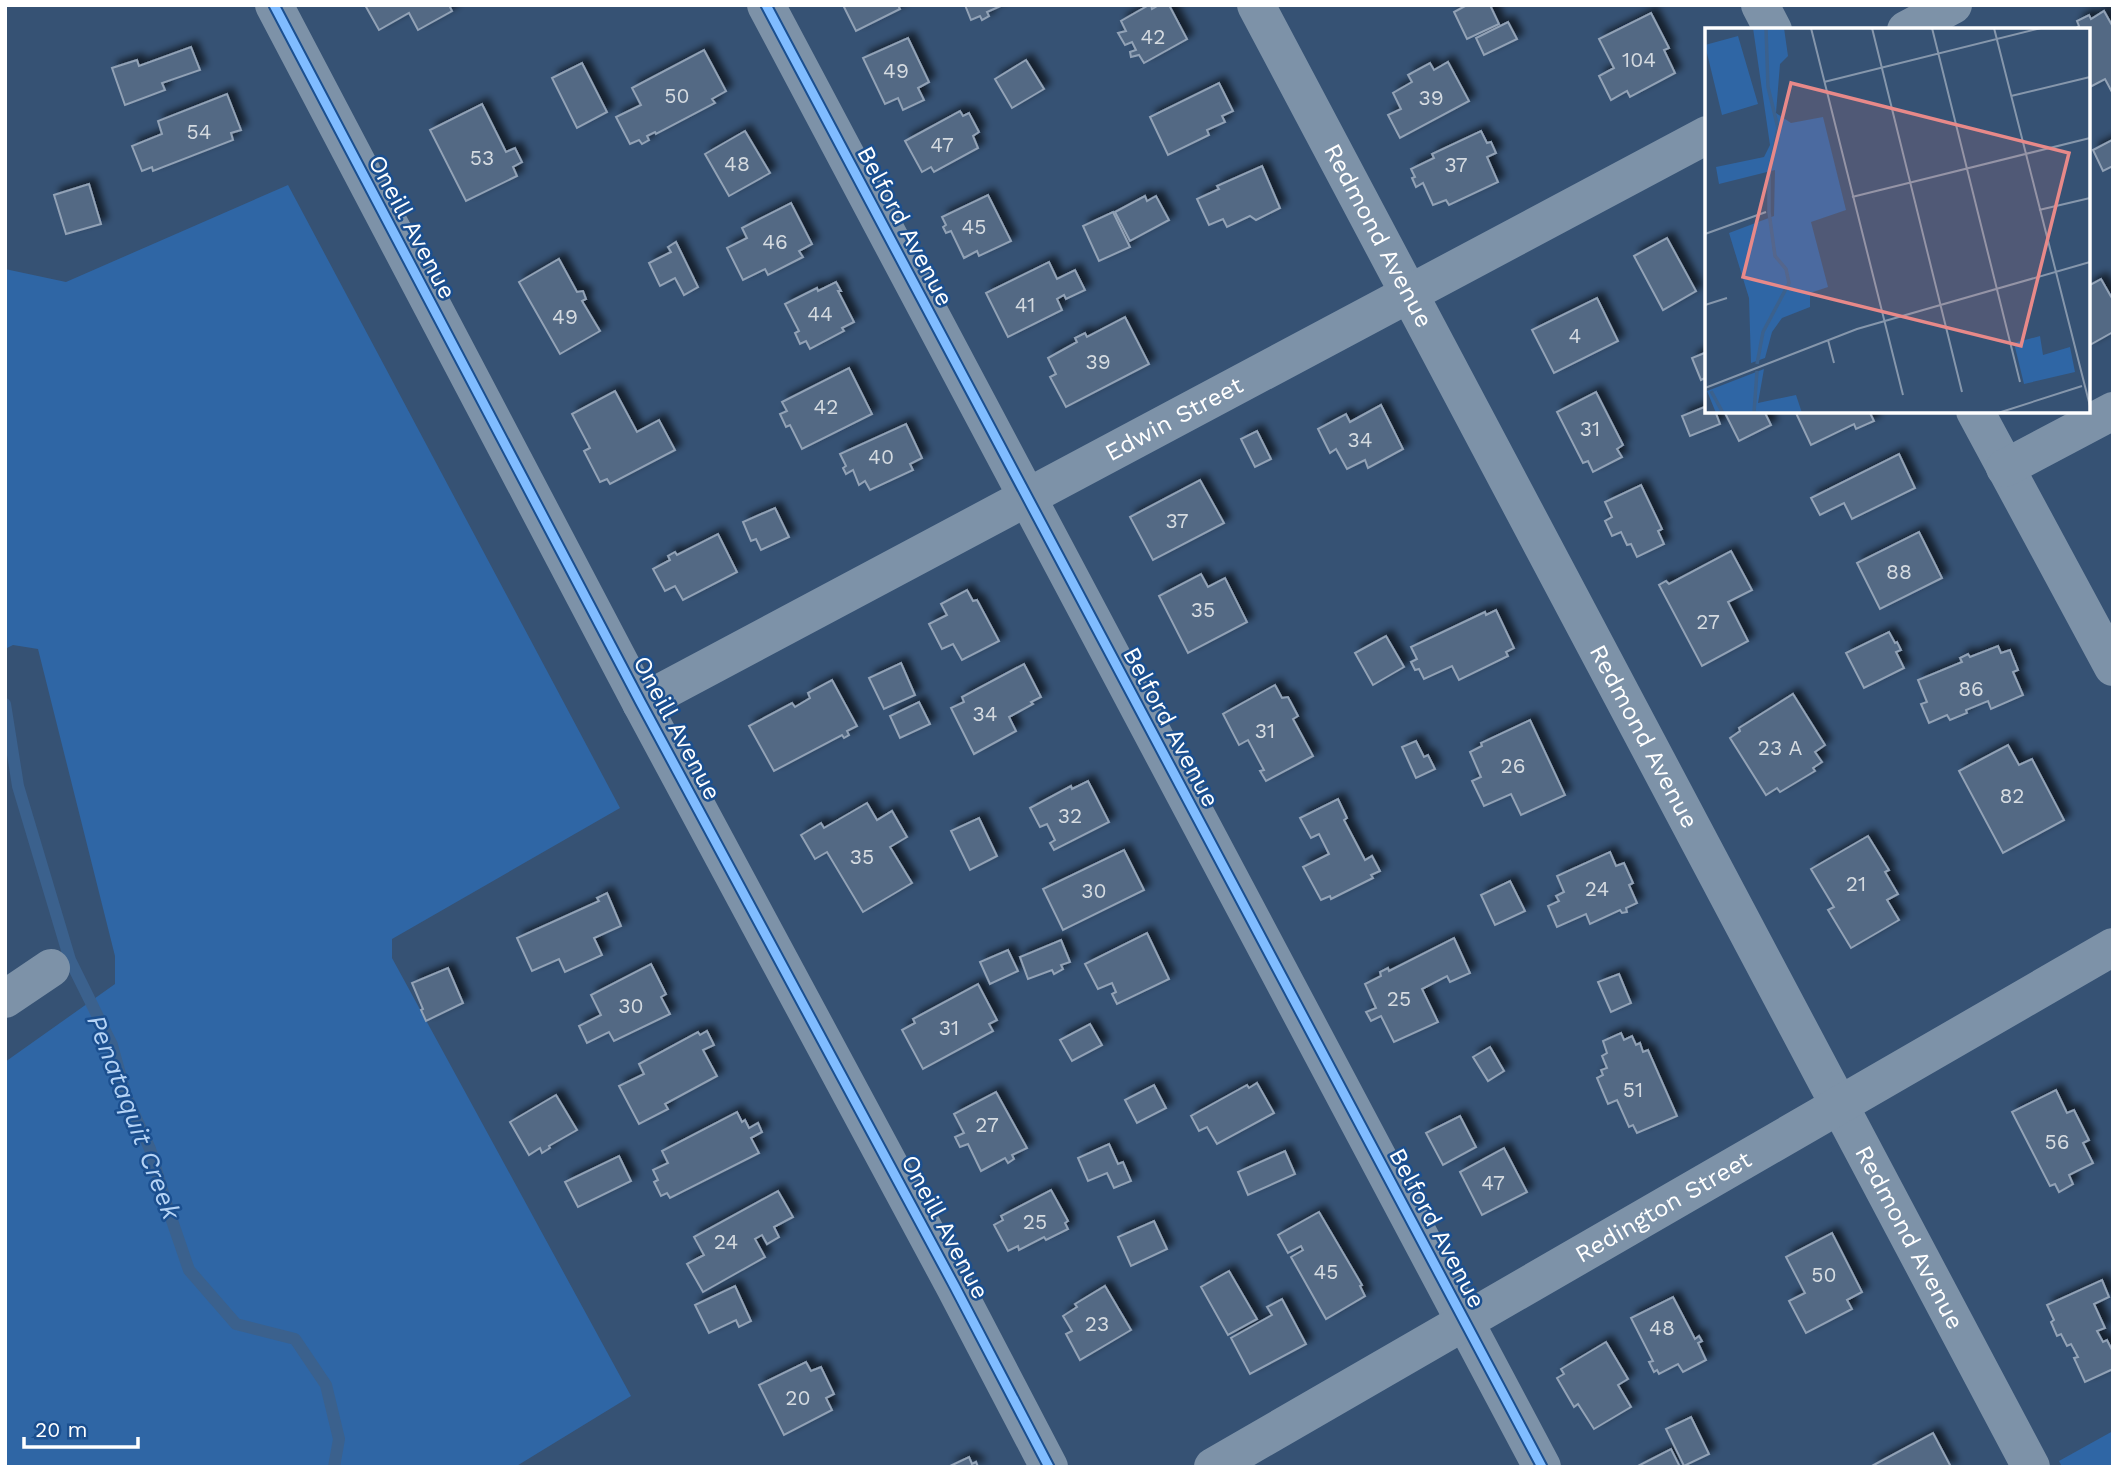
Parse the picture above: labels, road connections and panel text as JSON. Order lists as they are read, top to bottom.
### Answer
{
  "streets": {
    "street": [
      "Belford Avenue",
      "Oneill Avenue",
      "Redmond Avenue",
      "Edwin Street",
      "Redington Street"
    ]
  },
  "crossings": [
    ["Belford Avenue", "Edwin Street"],
    ["Belford Avenue", "Redington Street"],
    ["Oneill Avenue", "Edwin Street"],
    ["Redmond Avenue", "Edwin Street"],
    ["Redmond Avenue", "Redington Street"]
  ],
  "water": ["Penataquit Creek"],
  "house_numbers": [
    "42",
    "104",
    "49",
    "50",
    "39",
    "54",
    "47",
    "53",
    "48",
    "37",
    "45",
    "46",
    "41",
    "44",
    "49",
    "4",
    "39",
    "42",
    "31",
    "34",
    "40",
    "37",
    "88",
    "35",
    "27",
    "86",
    "34",
    "31",
    "23 A",
    "26",
    "82",
    "32",
    "35",
    "21",
    "24",
    "30",
    "25",
    "30",
    "31",
    "51",
    "27",
    "56",
    "47",
    "25",
    "24",
    "45",
    "50",
    "23",
    "48",
    "20"
  ],
  "scale_bar": "20 m"
}
